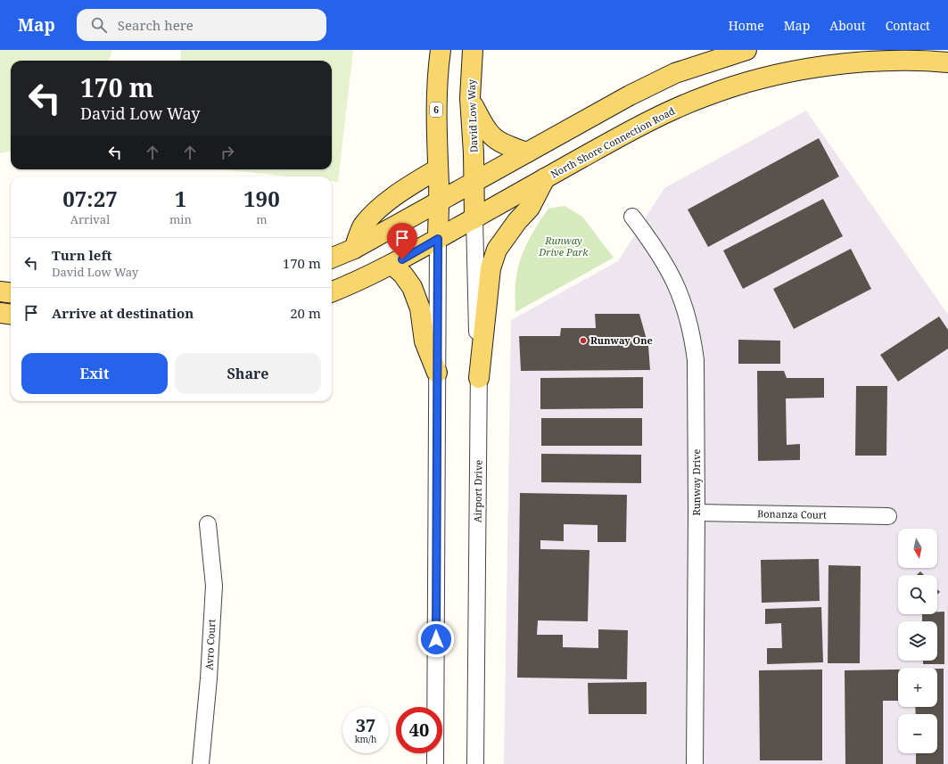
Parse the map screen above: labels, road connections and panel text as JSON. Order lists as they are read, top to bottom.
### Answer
{
  "streets": {
    "main road": ["6", "David Low Way", "North Shore Connection Road"],
    "street": [
      "Runway Drive",
      "Airport Drive",
      "Bonanza Court",
      "Avro Court"
    ]
  },
  "crossings": [
    ["David Low Way", "North Shore Connection Road"],
    ["David Low Way", "Airport Drive"],
    ["North Shore Connection Road", "Airport Drive"],
    ["Runway Drive", "Bonanza Court"]
  ],
  "parks": ["Runway Drive Park"],
  "places": ["Runway One"],
  "north": "bottom",
  "page": {
    "header": "Map",
    "search": "Search here",
    "nav": [
      "Home",
      "Map",
      "About",
      "Contact"
    ],
    "turn": ["170 m", "David Low Way"],
    "eta": [
      "07:27",
      "Arrival",
      "1",
      "min",
      "190",
      "m"
    ],
    "list": [
      {
        "name": "Turn left",
        "note": "David Low Way",
        "value": "170 m"
      },
      {
        "name": "Arrive at destination",
        "value": "20 m"
      }
    ],
    "buttons": ["Exit", "Share"],
    "map_buttons": ["+", "−"],
    "speed": "37 km/h",
    "limit": "40"
  }
}
